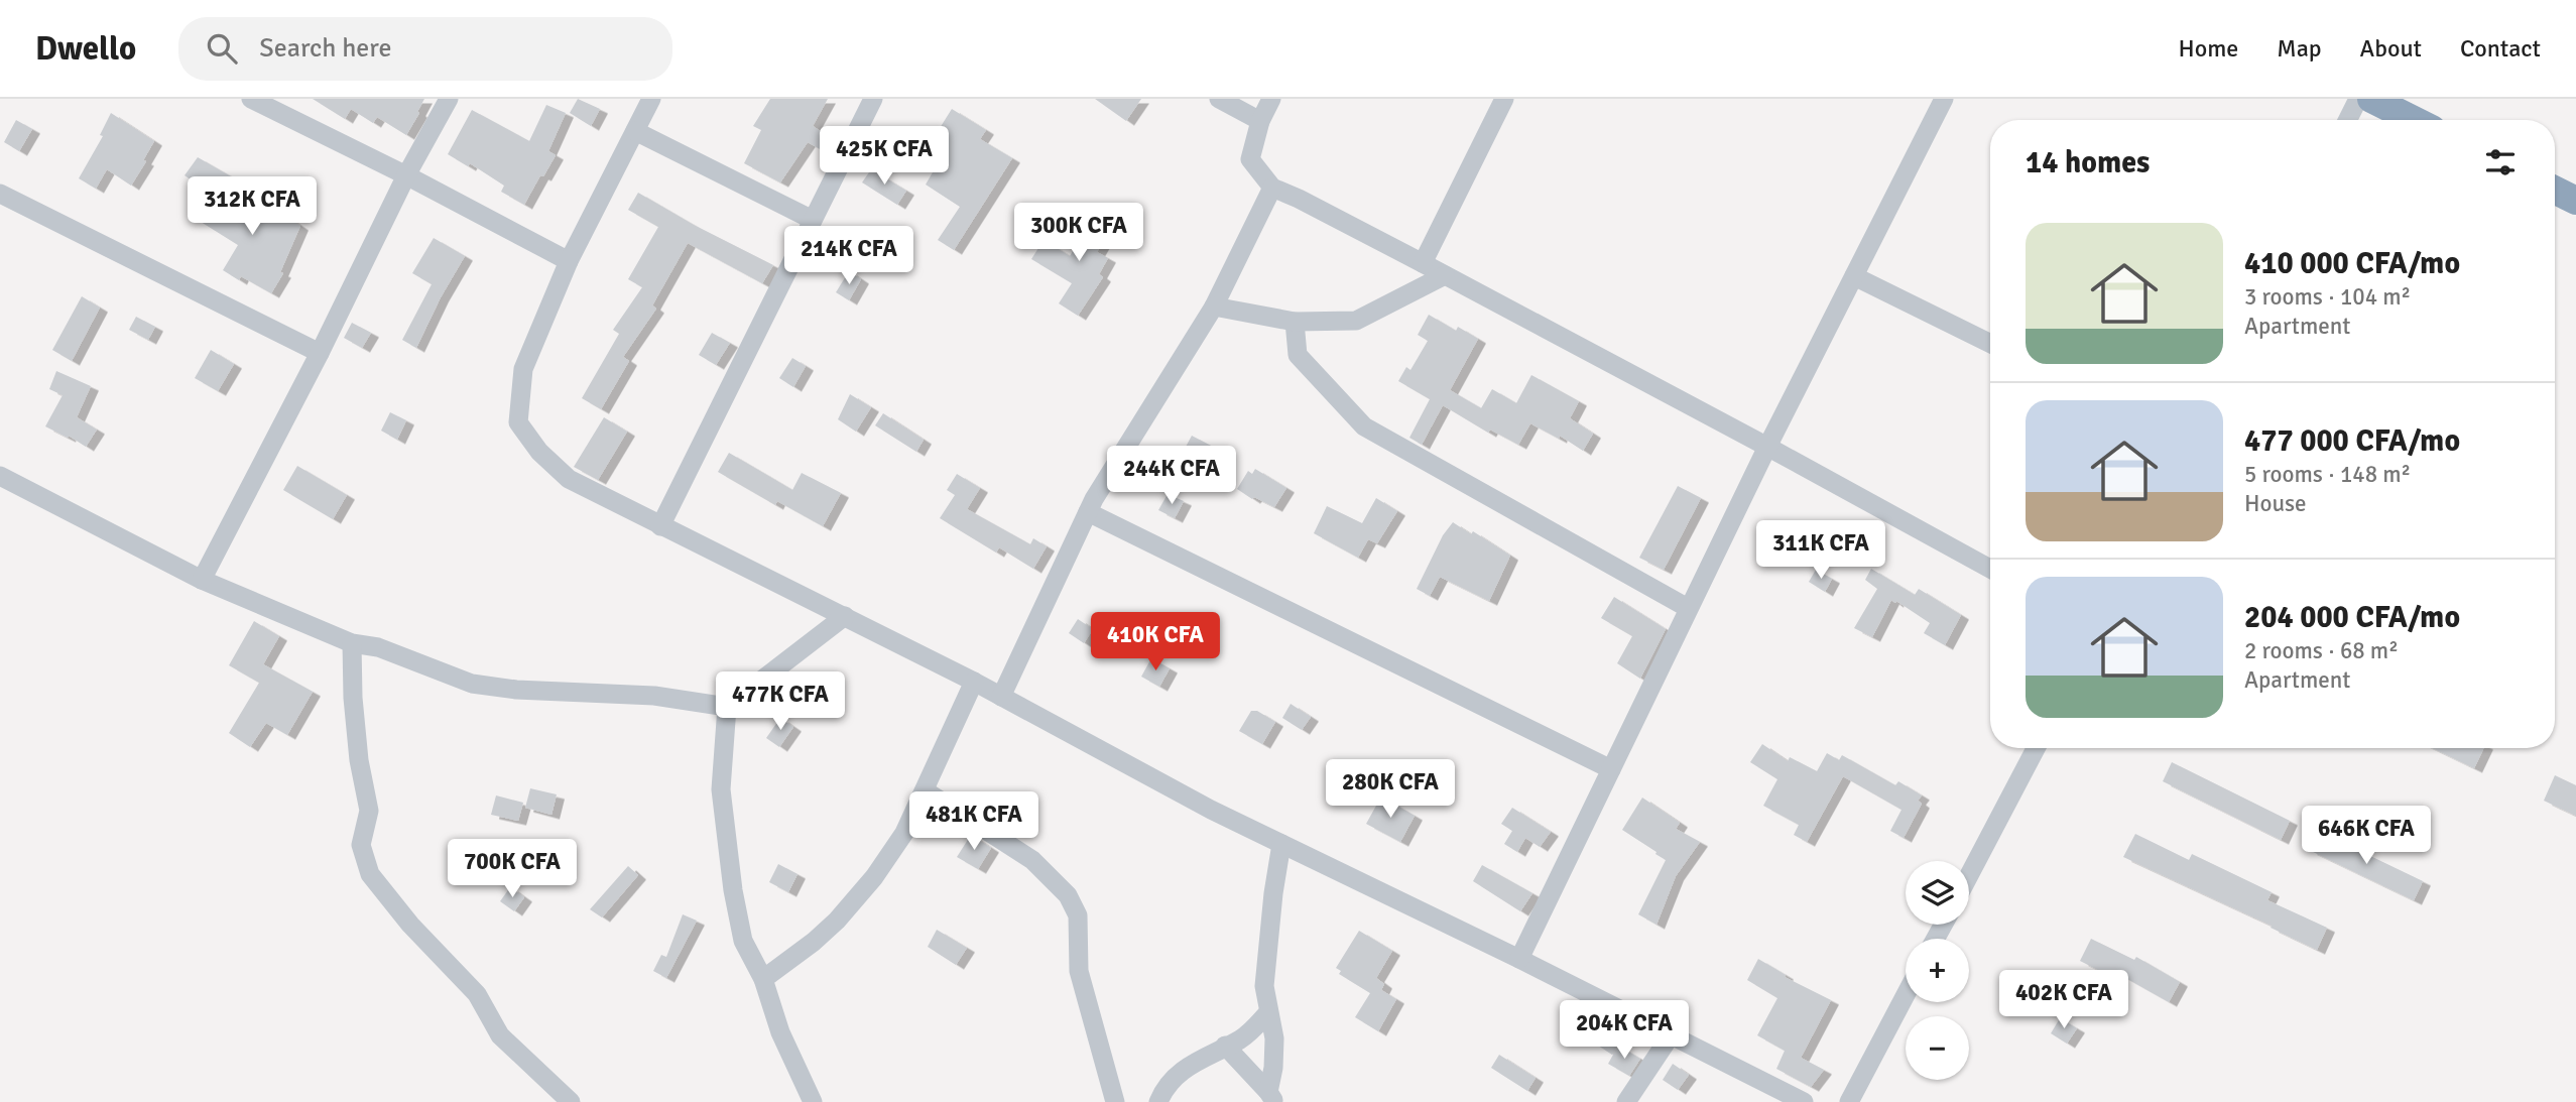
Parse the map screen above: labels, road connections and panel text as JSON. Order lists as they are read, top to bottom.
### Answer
{
  "page": {
    "header": "Dwello",
    "search": "Search here",
    "nav": [
      "Home",
      "Map",
      "About",
      "Contact"
    ],
    "heading": "14 homes",
    "price": [
      "425K CFA",
      "312K CFA",
      "300K CFA",
      "214K CFA",
      "244K CFA",
      "311K CFA",
      "410K CFA",
      "477K CFA",
      "280K CFA",
      "481K CFA",
      "646K CFA",
      "700K CFA",
      "402K CFA",
      "204K CFA"
    ],
    "list": [
      {
        "name": "410 000 CFA/mo",
        "note": "3 rooms · 104 m² · Apartment"
      },
      {
        "name": "477 000 CFA/mo",
        "note": "5 rooms · 148 m² · House"
      },
      {
        "name": "204 000 CFA/mo",
        "note": "2 rooms · 68 m² · Apartment"
      }
    ],
    "map_buttons": ["+", "−"]
  }
}
